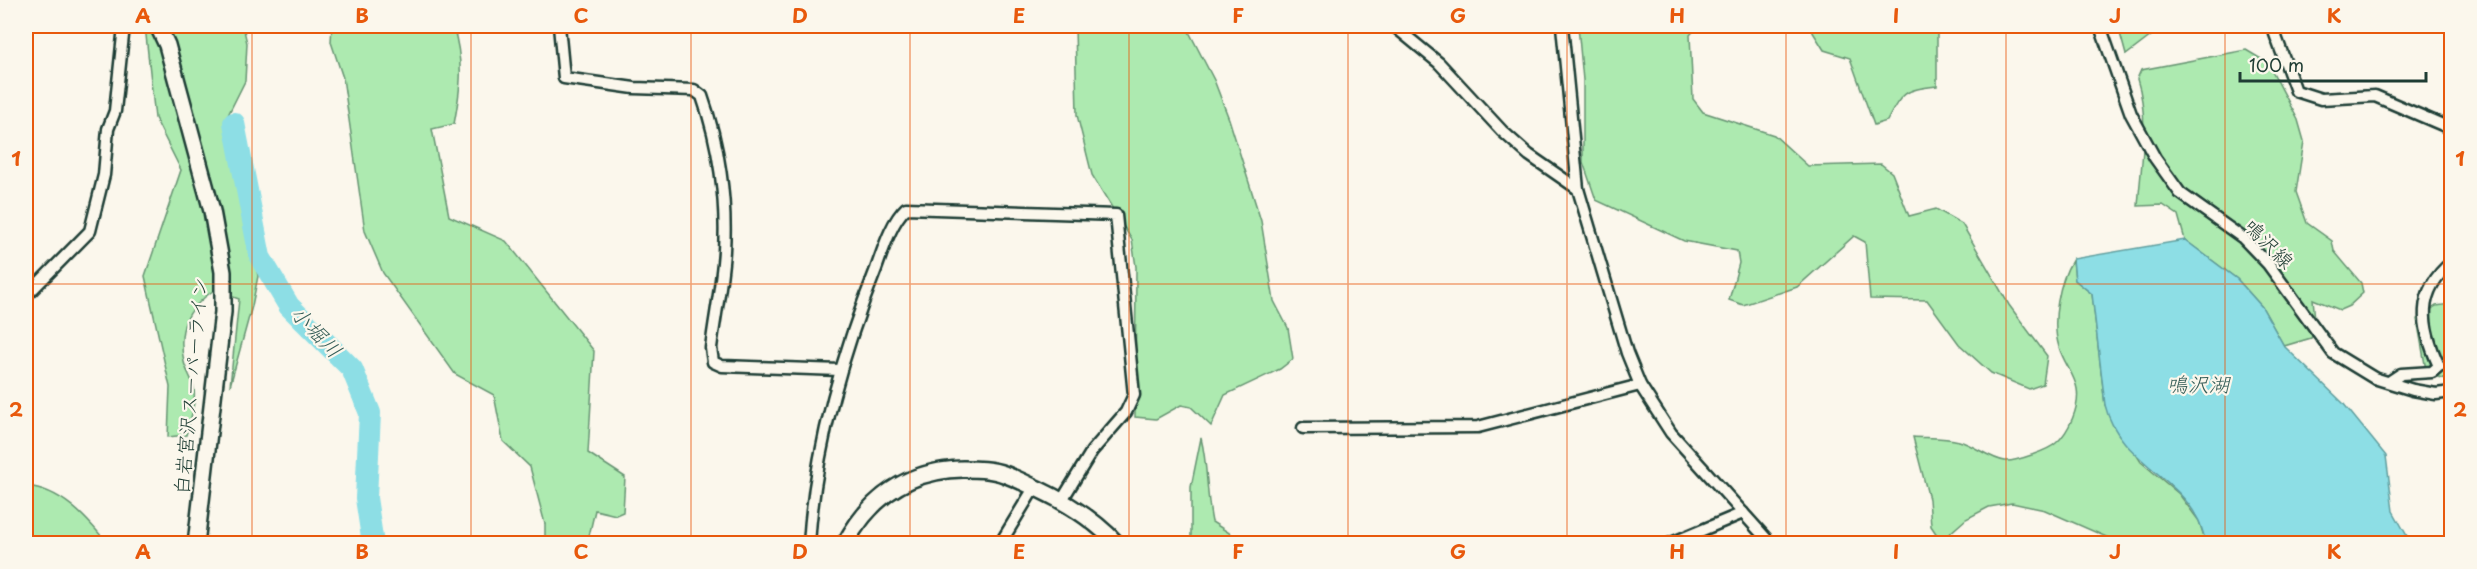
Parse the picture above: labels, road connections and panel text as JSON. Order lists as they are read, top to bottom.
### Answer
{
  "streets": {
    "street": ["鳴沢線", "白岩宮沢スーパーライン"]
  },
  "water": ["小堀川", "鳴沢湖"],
  "scale_bar": "100 m",
  "grid": {
    "columns": [
      "A",
      "B",
      "C",
      "D",
      "E",
      "F",
      "G",
      "H",
      "I",
      "J",
      "K"
    ],
    "rows": ["1", "2"]
  }
}
